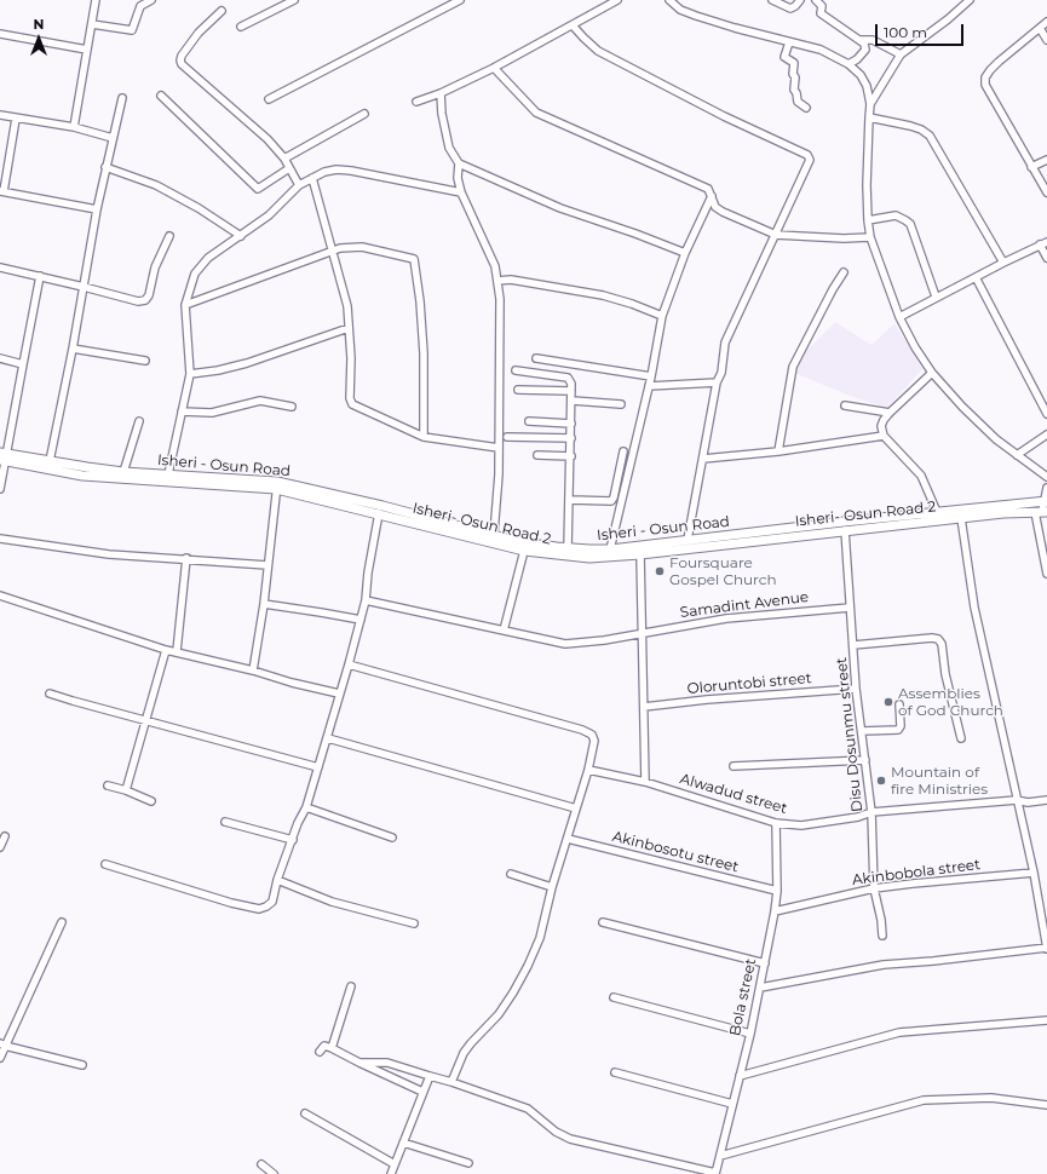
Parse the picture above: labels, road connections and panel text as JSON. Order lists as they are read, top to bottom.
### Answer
{
  "streets": {
    "main road": ["Isheri - Osun Road", "Isheri- Osun Road 2"],
    "street": [
      "Samadint Avenue",
      "Oloruntobi street",
      "Disu Dosunmu street",
      "Alwadud street",
      "Akinbosotu street",
      "Akinbobola street",
      "Bola street"
    ]
  },
  "crossings": [
    ["Isheri - Osun Road", "Isheri- Osun Road 2"],
    ["Isheri- Osun Road 2", "Disu Dosunmu street"],
    ["Samadint Avenue", "Disu Dosunmu street"],
    ["Oloruntobi street", "Disu Dosunmu street"],
    ["Disu Dosunmu street", "Alwadud street"],
    ["Disu Dosunmu street", "Akinbobola street"],
    ["Alwadud street", "Bola street"],
    ["Akinbosotu street", "Bola street"],
    ["Akinbobola street", "Bola street"]
  ],
  "places": ["Foursquare Gospel Church", "Assemblies of God Church", "Mountain of fire Ministries"],
  "scale_bar": "100 m",
  "north": "top"
}
